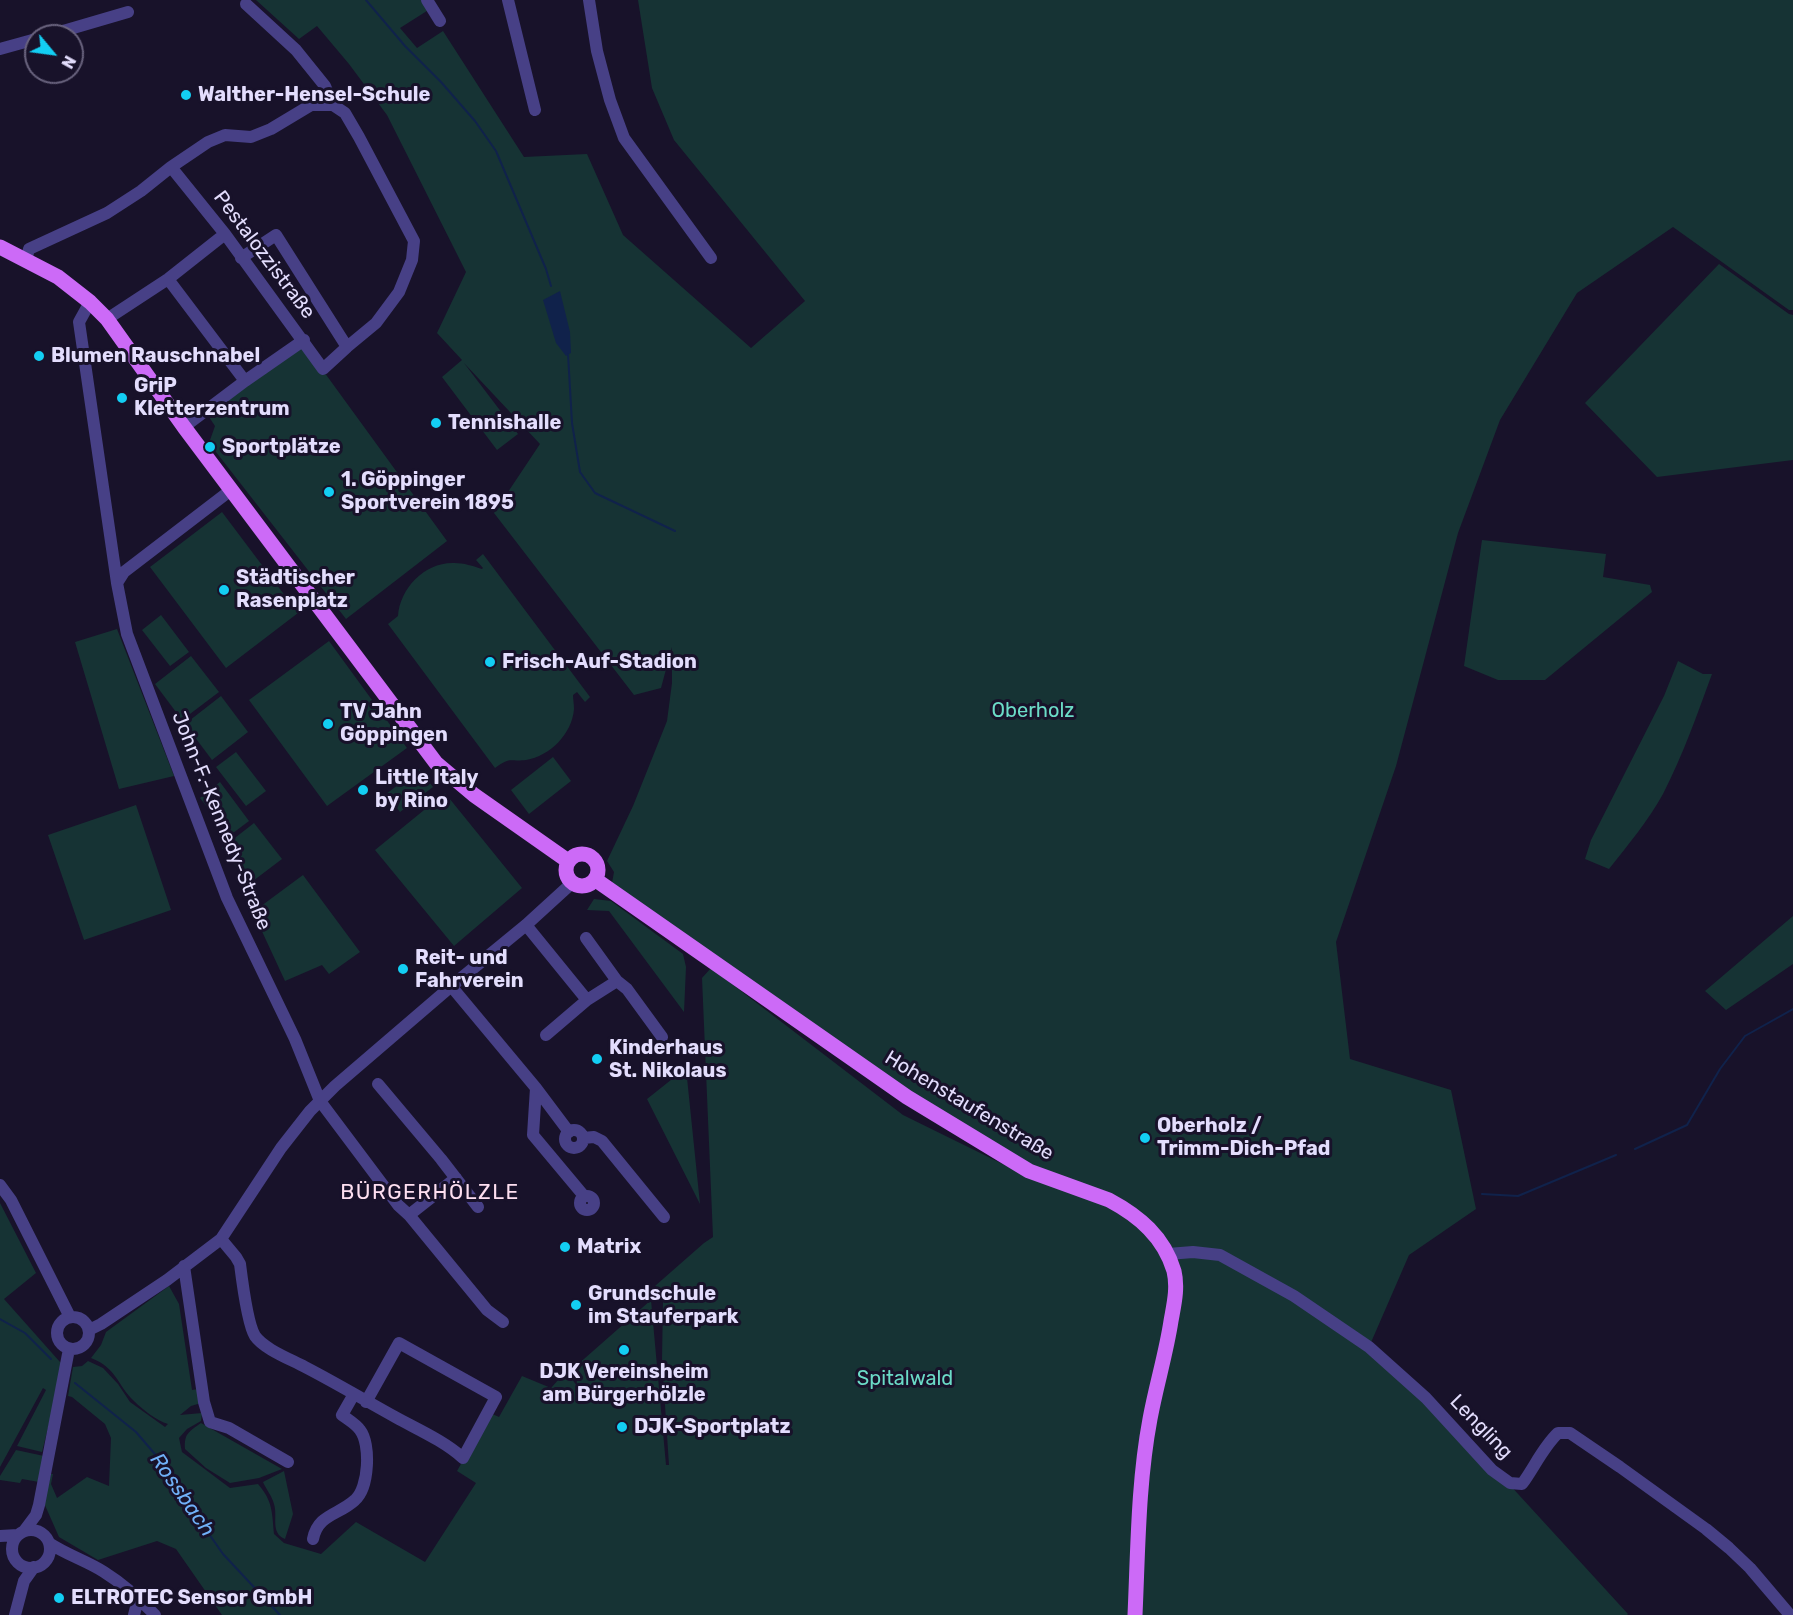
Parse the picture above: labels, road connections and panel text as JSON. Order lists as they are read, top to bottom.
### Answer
{
  "streets": {
    "main road": ["Hohenstaufenstraße"],
    "street": ["Pestalozzistraße", "John-F.-Kennedy-Straße", "Lengling"]
  },
  "crossings": [
    ["Hohenstaufenstraße", "Lengling"]
  ],
  "districts": ["BÜRGERHÖLZLE"],
  "water": ["Rossbach"],
  "parks": ["Oberholz", "Spitalwald"],
  "places": [
    "Walther-Hensel-Schule",
    "Blumen Rauschnabel",
    "GriP Kletterzentrum",
    "Tennishalle",
    "Sportplätze",
    "1. Göppinger Sportverein 1895",
    "Städtischer Rasenplatz",
    "Frisch-Auf-Stadion",
    "TV Jahn Göppingen",
    "Little Italy by Rino",
    "Reit- und Fahrverein",
    "Kinderhaus St. Nikolaus",
    "Oberholz / Trimm-Dich-Pfad",
    "Matrix",
    "Grundschule im Stauferpark",
    "DJK Vereinsheim am Bürgerhölzle",
    "DJK-Sportplatz",
    "ELTROTEC Sensor GmbH"
  ],
  "north": "bottom right"
}
